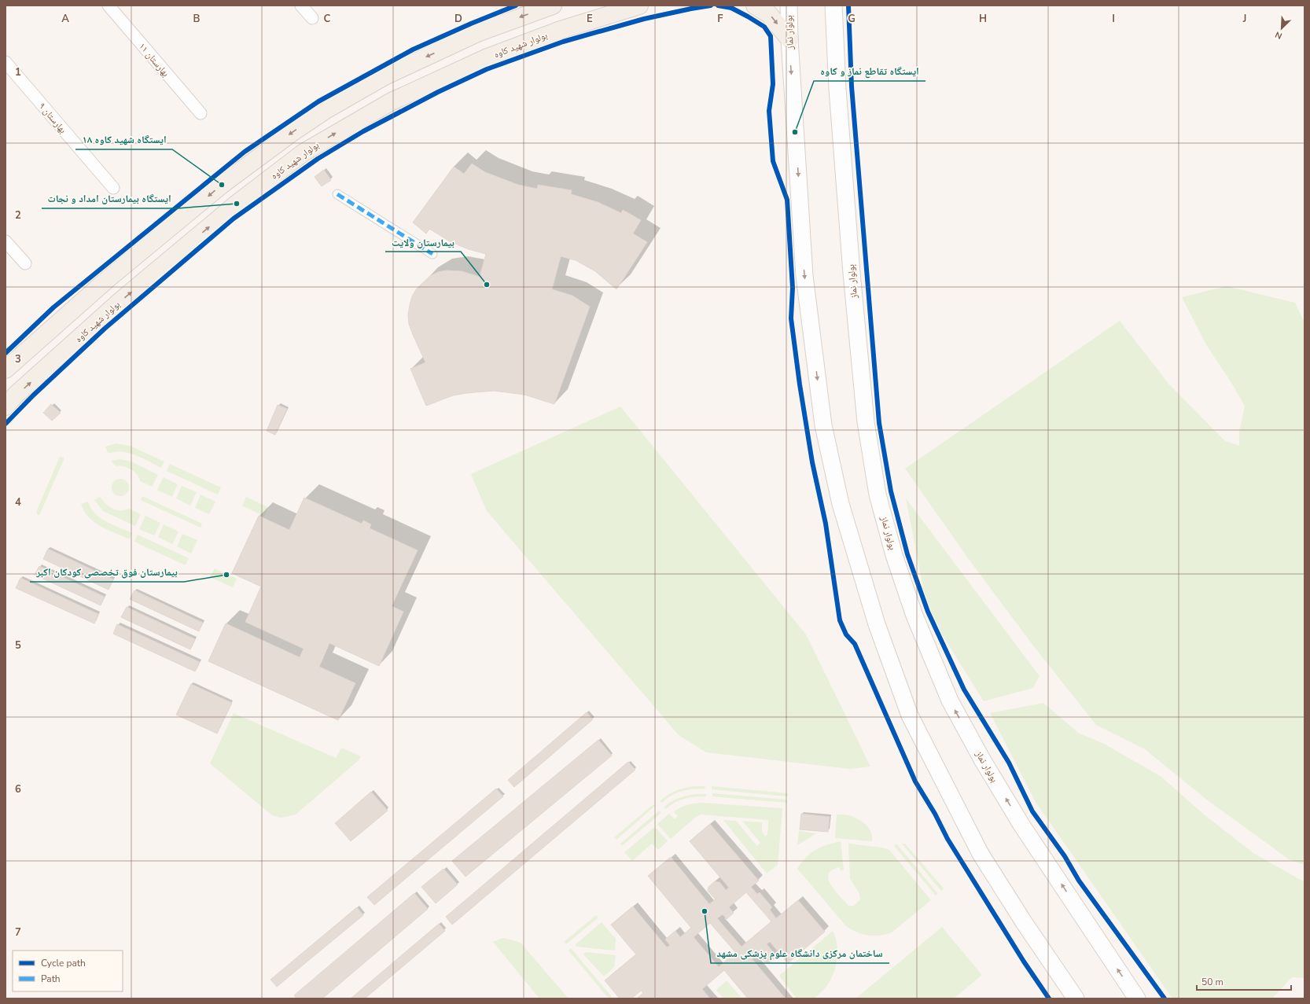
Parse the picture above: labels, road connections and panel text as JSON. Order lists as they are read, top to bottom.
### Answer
{
  "streets": {
    "main road": ["بولوار نماز", "بولوار شهید کاوه"],
    "street": ["بهارستان ۱۱", "بهارستان ۹"]
  },
  "places": [
    "ایستگاه تقاطع نماز و کاوه",
    "ایستگاه شهید کاوه ۱۸",
    "ایستگاه بیمارستان امداد و نجات",
    "بیمارستان ولایت",
    "بیمارستان فوق تخصصی کودکان اکبر",
    "ساختمان مرکزی دانشگاه علوم پزشکی مشهد"
  ],
  "legend": ["Cycle path", "Path"],
  "scale_bar": "50 m",
  "north": "bottom left",
  "grid": {
    "columns": [
      "A",
      "B",
      "C",
      "D",
      "E",
      "F",
      "G",
      "H",
      "I",
      "J"
    ],
    "rows": [
      "1",
      "2",
      "3",
      "4",
      "5",
      "6",
      "7"
    ]
  }
}
